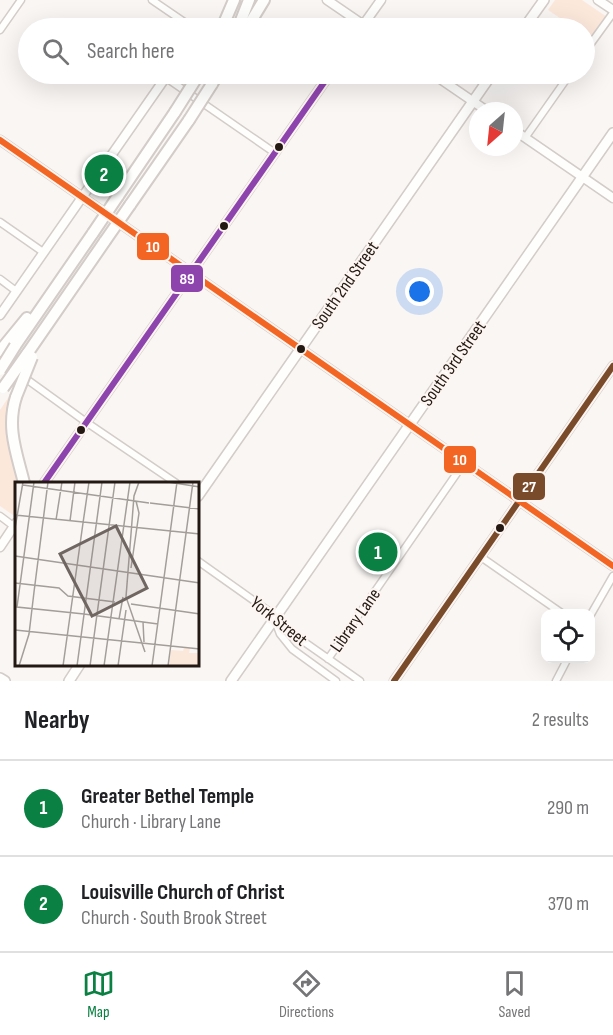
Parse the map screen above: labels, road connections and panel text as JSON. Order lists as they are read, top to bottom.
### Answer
{
  "streets": {
    "main road": ["South 2nd Street", "South 3rd Street"],
    "street": ["Library Lane", "York Street"]
  },
  "crossings": [
    ["South 3rd Street", "York Street"],
    ["Library Lane", "York Street"]
  ],
  "lines": ["transit line 89", "transit line 10", "transit line 27"],
  "north": "bottom left",
  "page": {
    "search": "Search here",
    "pins": ["2", "1"],
    "heading": ["Nearby", "2 results"],
    "list": [
      {
        "mark": "1",
        "name": "Greater Bethel Temple",
        "note": "Church · Library Lane",
        "value": "290 m"
      },
      {
        "mark": "2",
        "name": "Louisville Church of Christ",
        "note": "Church · South Brook Street",
        "value": "370 m"
      }
    ],
    "nav": ["Map", "Directions", "Saved"]
  }
}
